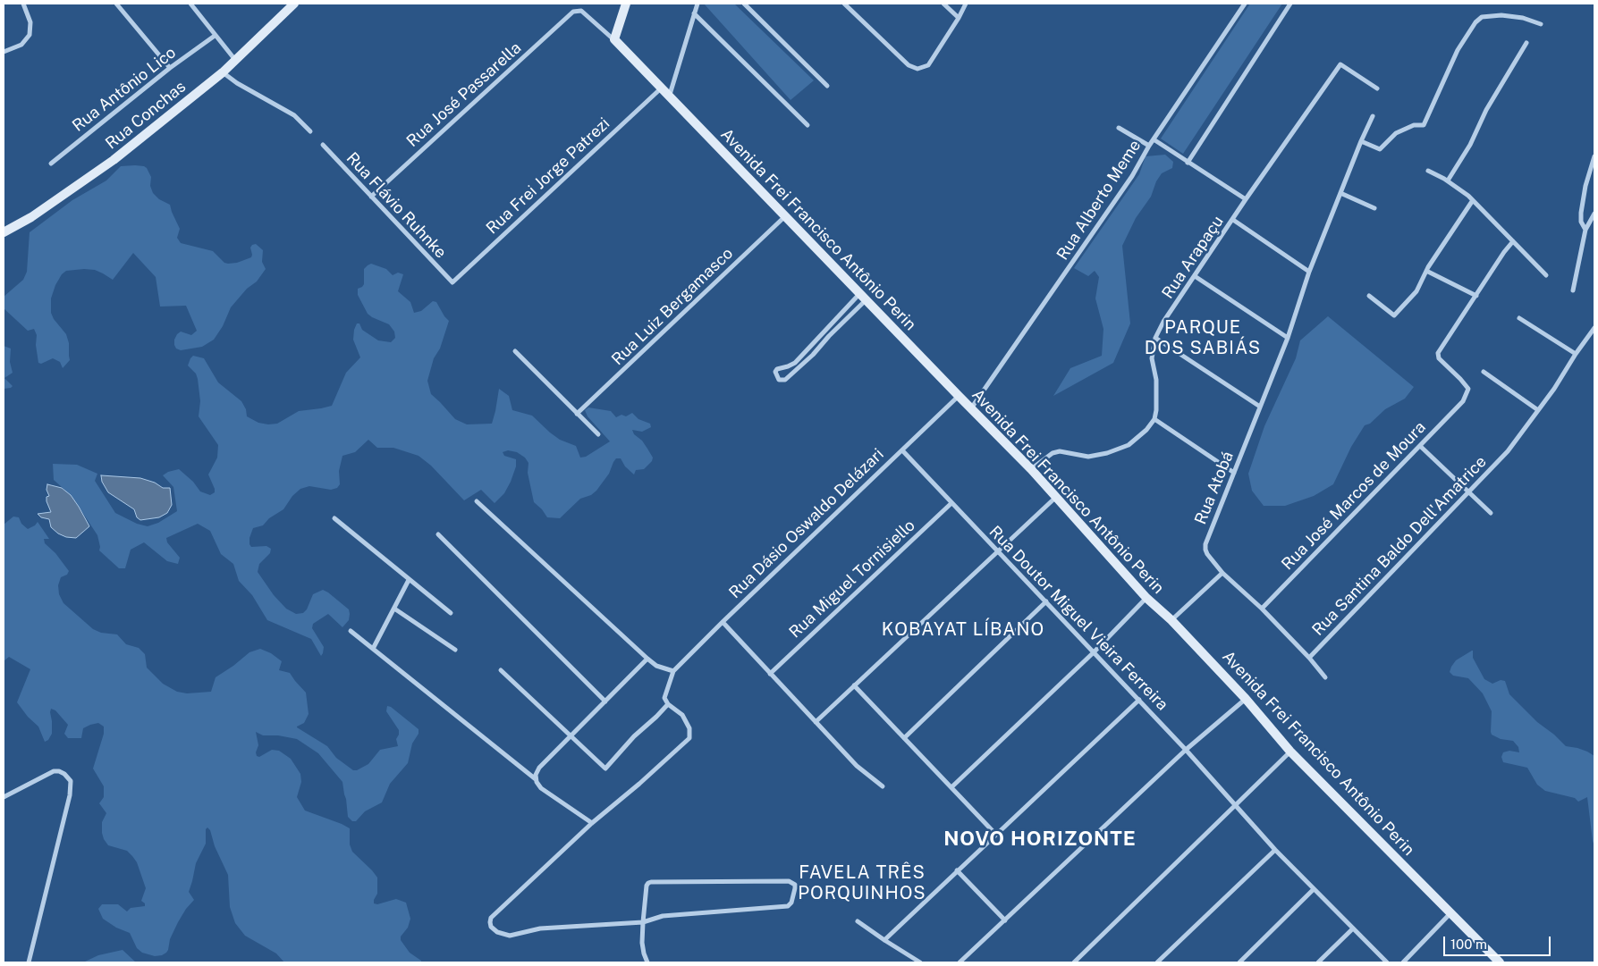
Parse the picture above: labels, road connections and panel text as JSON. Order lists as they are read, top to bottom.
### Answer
{
  "streets": {
    "street": [
      "Rua Antônio Lico",
      "Rua José Passarella",
      "Rua Conchas",
      "Rua Frei Jorge Patrezi",
      "Rua Alberto Meme",
      "Rua Flávio Ruhnke",
      "Avenida Frei Francisco Antônio Perin",
      "Rua Arapaçu",
      "Rua Luiz Bergamasco",
      "Rua Atobá",
      "Rua José Marcos de Moura",
      "Rua Dásio Oswaldo Delázari",
      "Rua Santina Baldo Dell'Amatrice",
      "Rua Miguel Tornisiello",
      "Rua Doutor Miguel Vieira Ferreira"
    ]
  },
  "crossings": [
    ["Rua José Passarella", "Rua Flávio Ruhnke"],
    ["Rua José Passarella", "Avenida Frei Francisco Antônio Perin"],
    ["Rua Frei Jorge Patrezi", "Rua Flávio Ruhnke"],
    ["Rua Frei Jorge Patrezi", "Avenida Frei Francisco Antônio Perin"],
    ["Rua Alberto Meme", "Avenida Frei Francisco Antônio Perin"],
    ["Avenida Frei Francisco Antônio Perin", "Rua Luiz Bergamasco"],
    ["Avenida Frei Francisco Antônio Perin", "Rua Dásio Oswaldo Delázari"],
    ["Rua Atobá", "Rua José Marcos de Moura"],
    ["Rua Atobá", "Rua Santina Baldo Dell'Amatrice"],
    ["Rua Dásio Oswaldo Delázari", "Rua Doutor Miguel Vieira Ferreira"],
    ["Rua Miguel Tornisiello", "Rua Doutor Miguel Vieira Ferreira"]
  ],
  "districts": [
    "PARQUE DOS SABIÁS",
    "KOBAYAT LÍBANO",
    "NOVO HORIZONTE",
    "FAVELA TRÊS PORQUINHOS"
  ],
  "scale_bar": "100 m"
}
